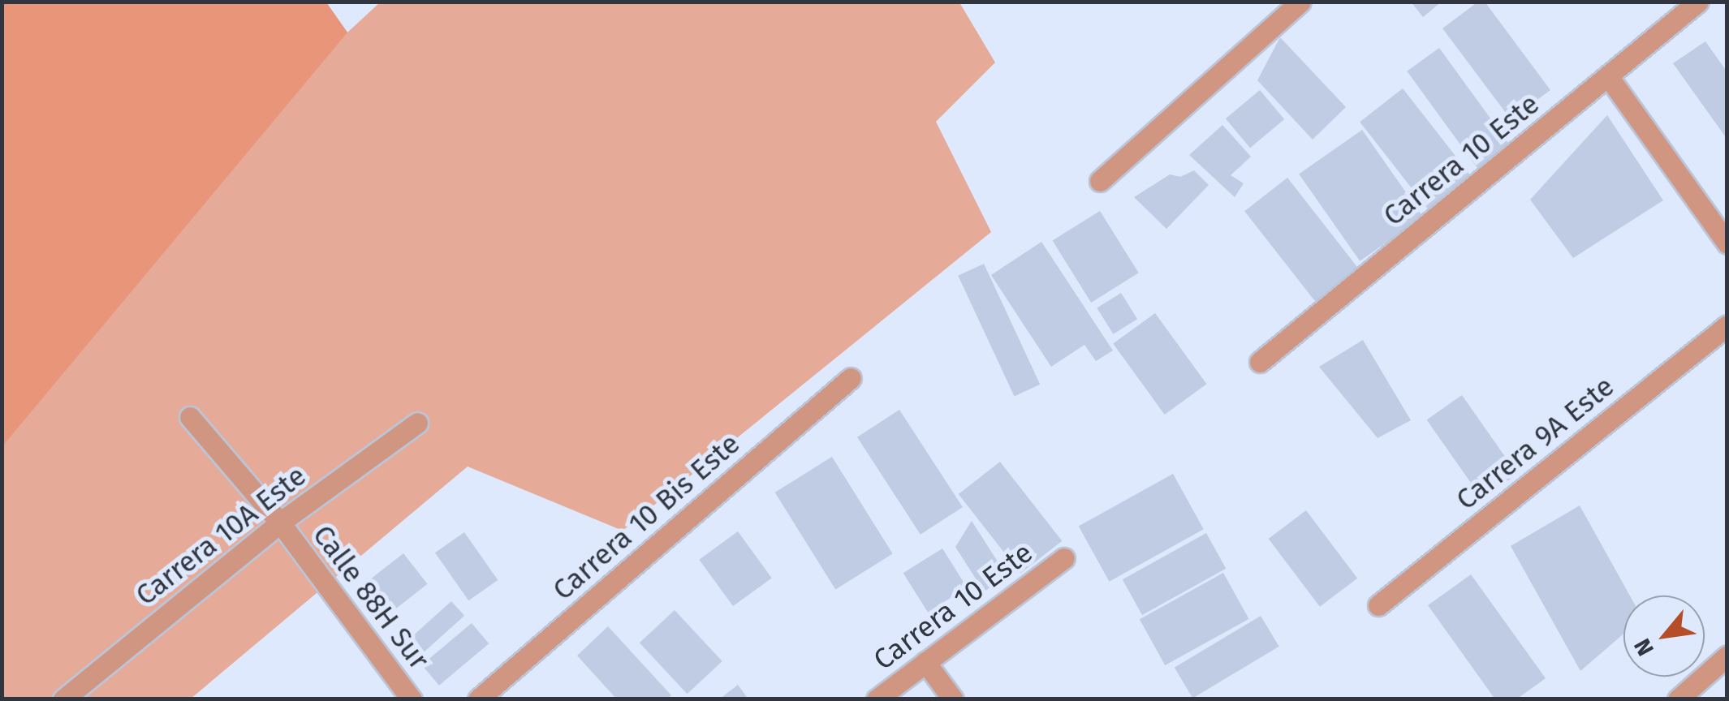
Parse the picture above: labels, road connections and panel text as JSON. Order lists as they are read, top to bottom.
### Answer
{
  "streets": {
    "street": [
      "Carrera 10 Este",
      "Carrera 9A Este",
      "Carrera 10 Bis Este",
      "Carrera 10A Este",
      "Calle 88H Sur"
    ]
  },
  "crossings": [
    ["Carrera 10A Este", "Calle 88H Sur"]
  ],
  "north": "bottom left"
}
